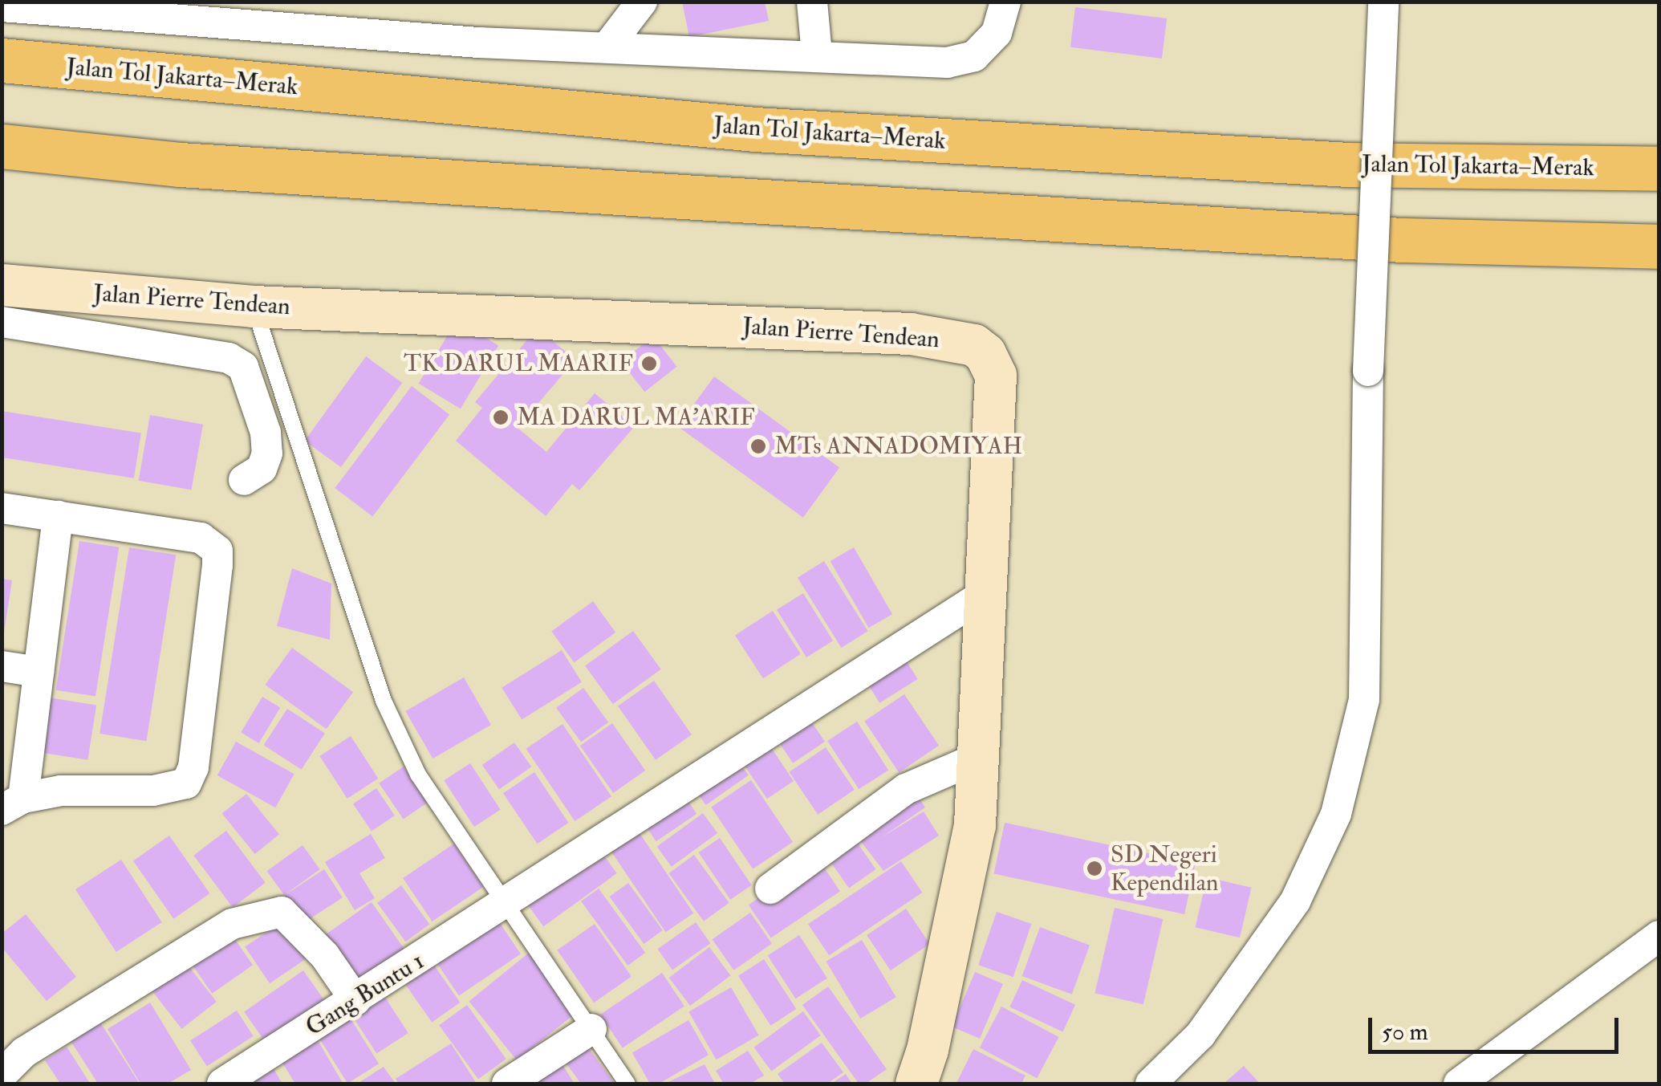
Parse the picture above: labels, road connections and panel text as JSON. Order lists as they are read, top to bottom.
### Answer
{
  "streets": {
    "highway": ["Jalan Tol Jakarta–Merak"],
    "street": ["Jalan Pierre Tendean", "Gang Buntu 1"]
  },
  "crossings": [
    ["Jalan Pierre Tendean", "Gang Buntu 1"]
  ],
  "places": [
    "TK DARUL MAARIF",
    "MA DARUL MA'ARIF",
    "MTs ANNADOMIYAH",
    "SD Negeri Kependilan"
  ],
  "scale_bar": "50 m"
}
